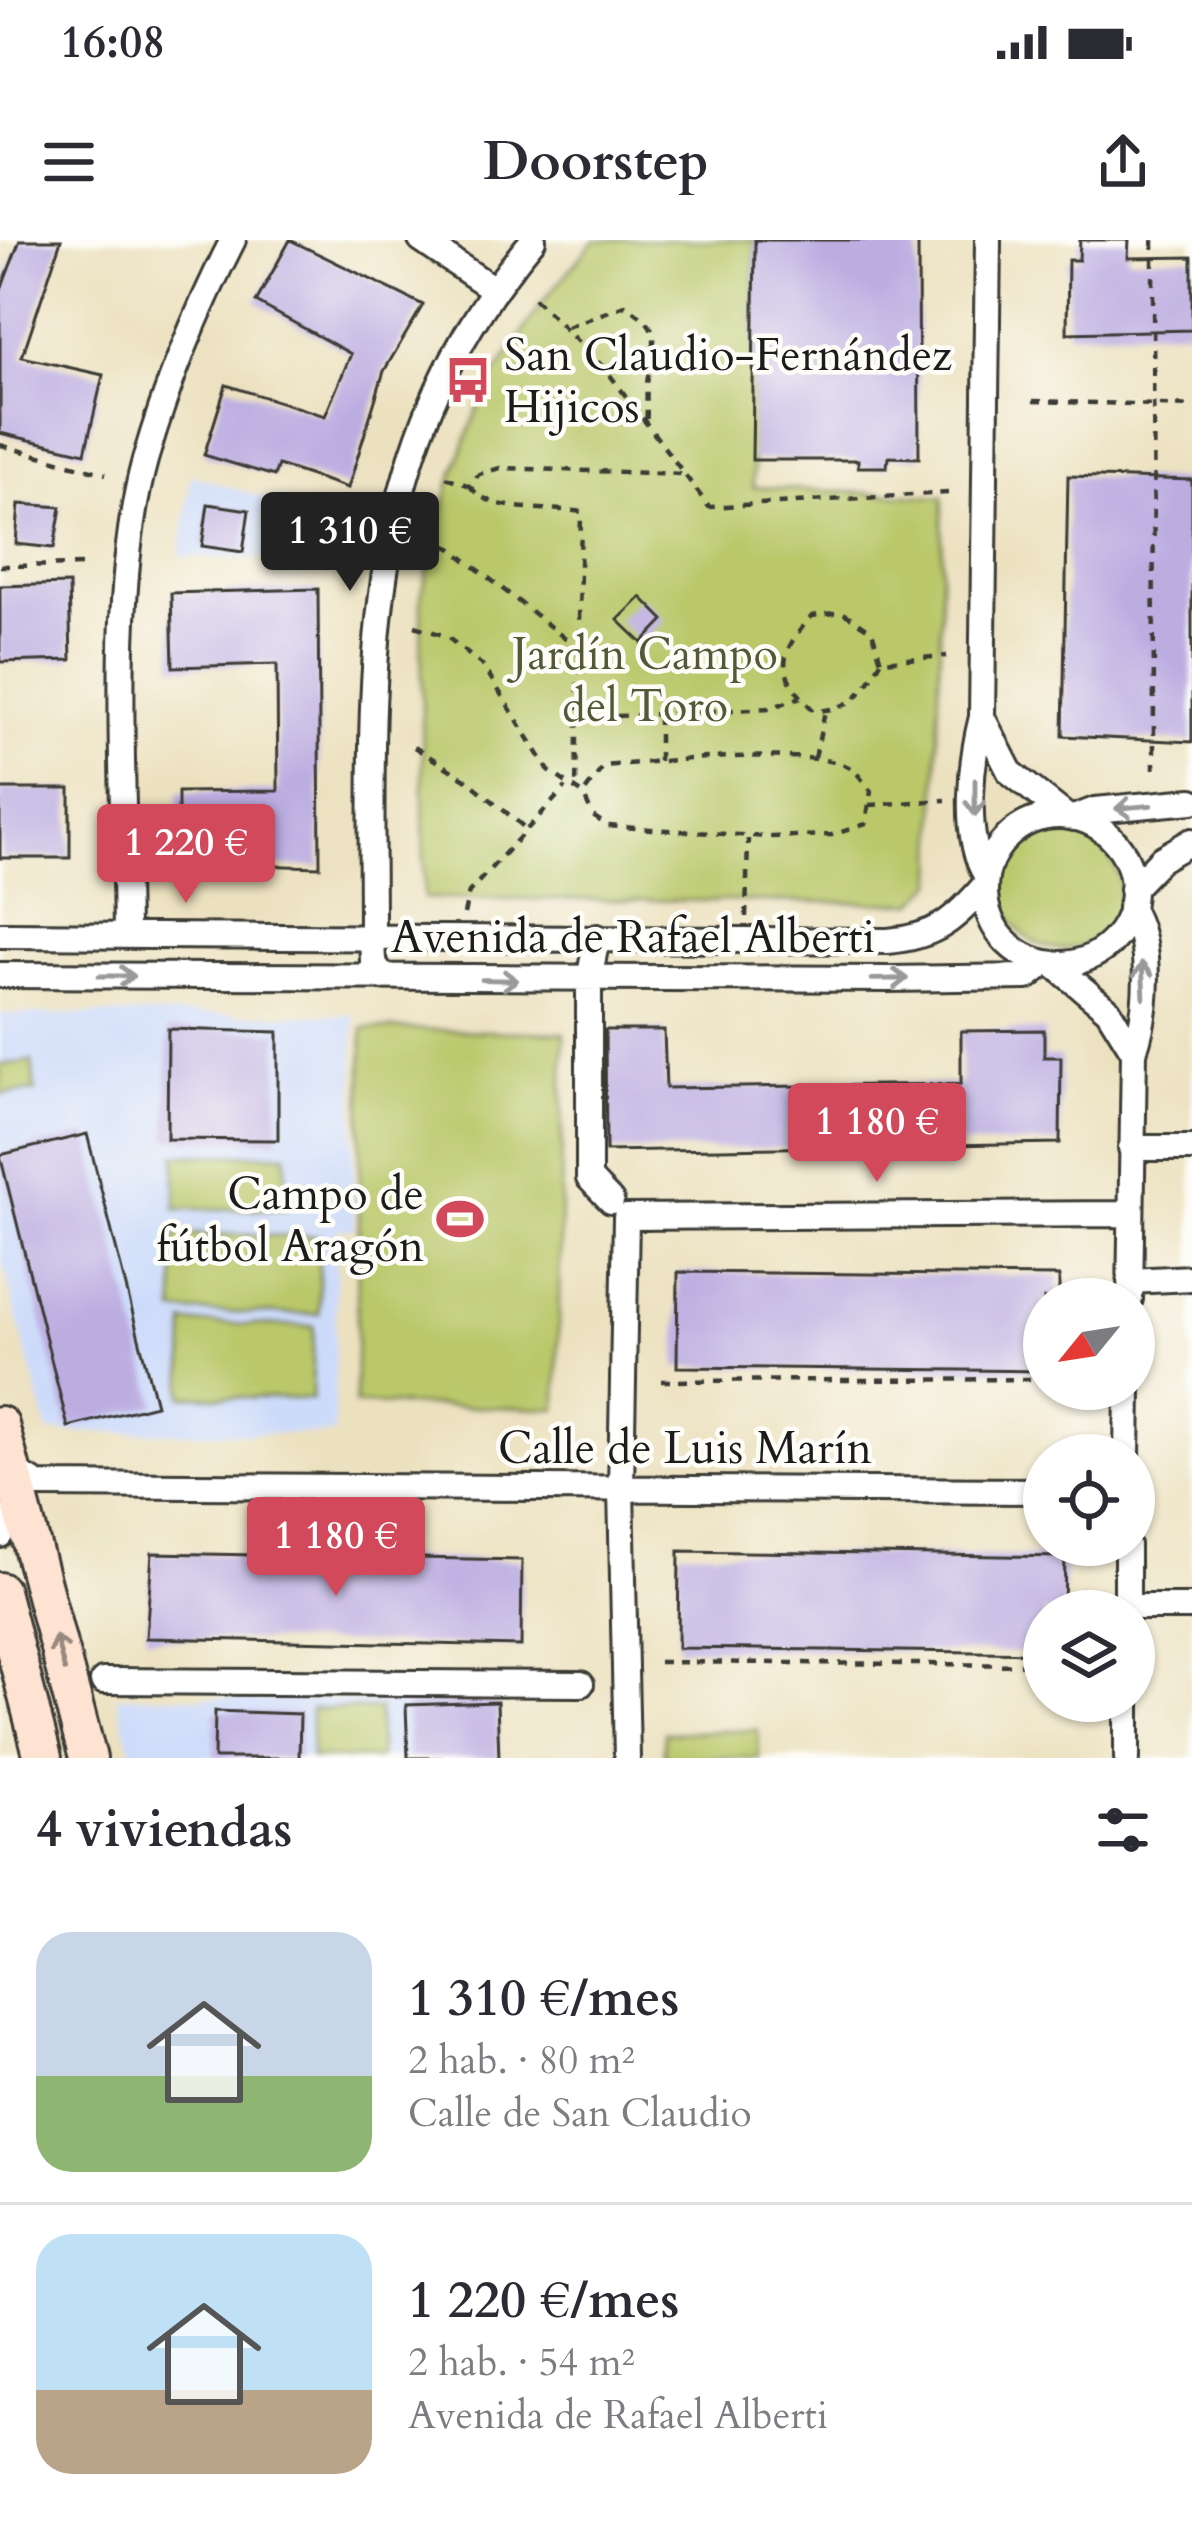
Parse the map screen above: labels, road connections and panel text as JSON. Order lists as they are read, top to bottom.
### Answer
{
  "streets": {
    "street": ["Avenida de Rafael Alberti", "Calle de Luis Marín"]
  },
  "parks": ["Jardín Campo del Toro"],
  "places": {
    "bus stop": ["San Claudio-Fernández Hijicos"],
    "sports": ["Campo de fútbol Aragón"]
  },
  "north": "bottom left",
  "page": {
    "status": "16:08",
    "header": "Doorstep",
    "price": [
      "1 310 €",
      "1 220 €",
      "1 180 €",
      "1 180 €"
    ],
    "heading": "4 viviendas",
    "list": [
      {
        "name": "1 310 €/mes",
        "note": "2 hab. · 80 m² · Calle de San Claudio"
      },
      {
        "name": "1 220 €/mes",
        "note": "2 hab. · 54 m² · Avenida de Rafael Alberti"
      }
    ]
  }
}
